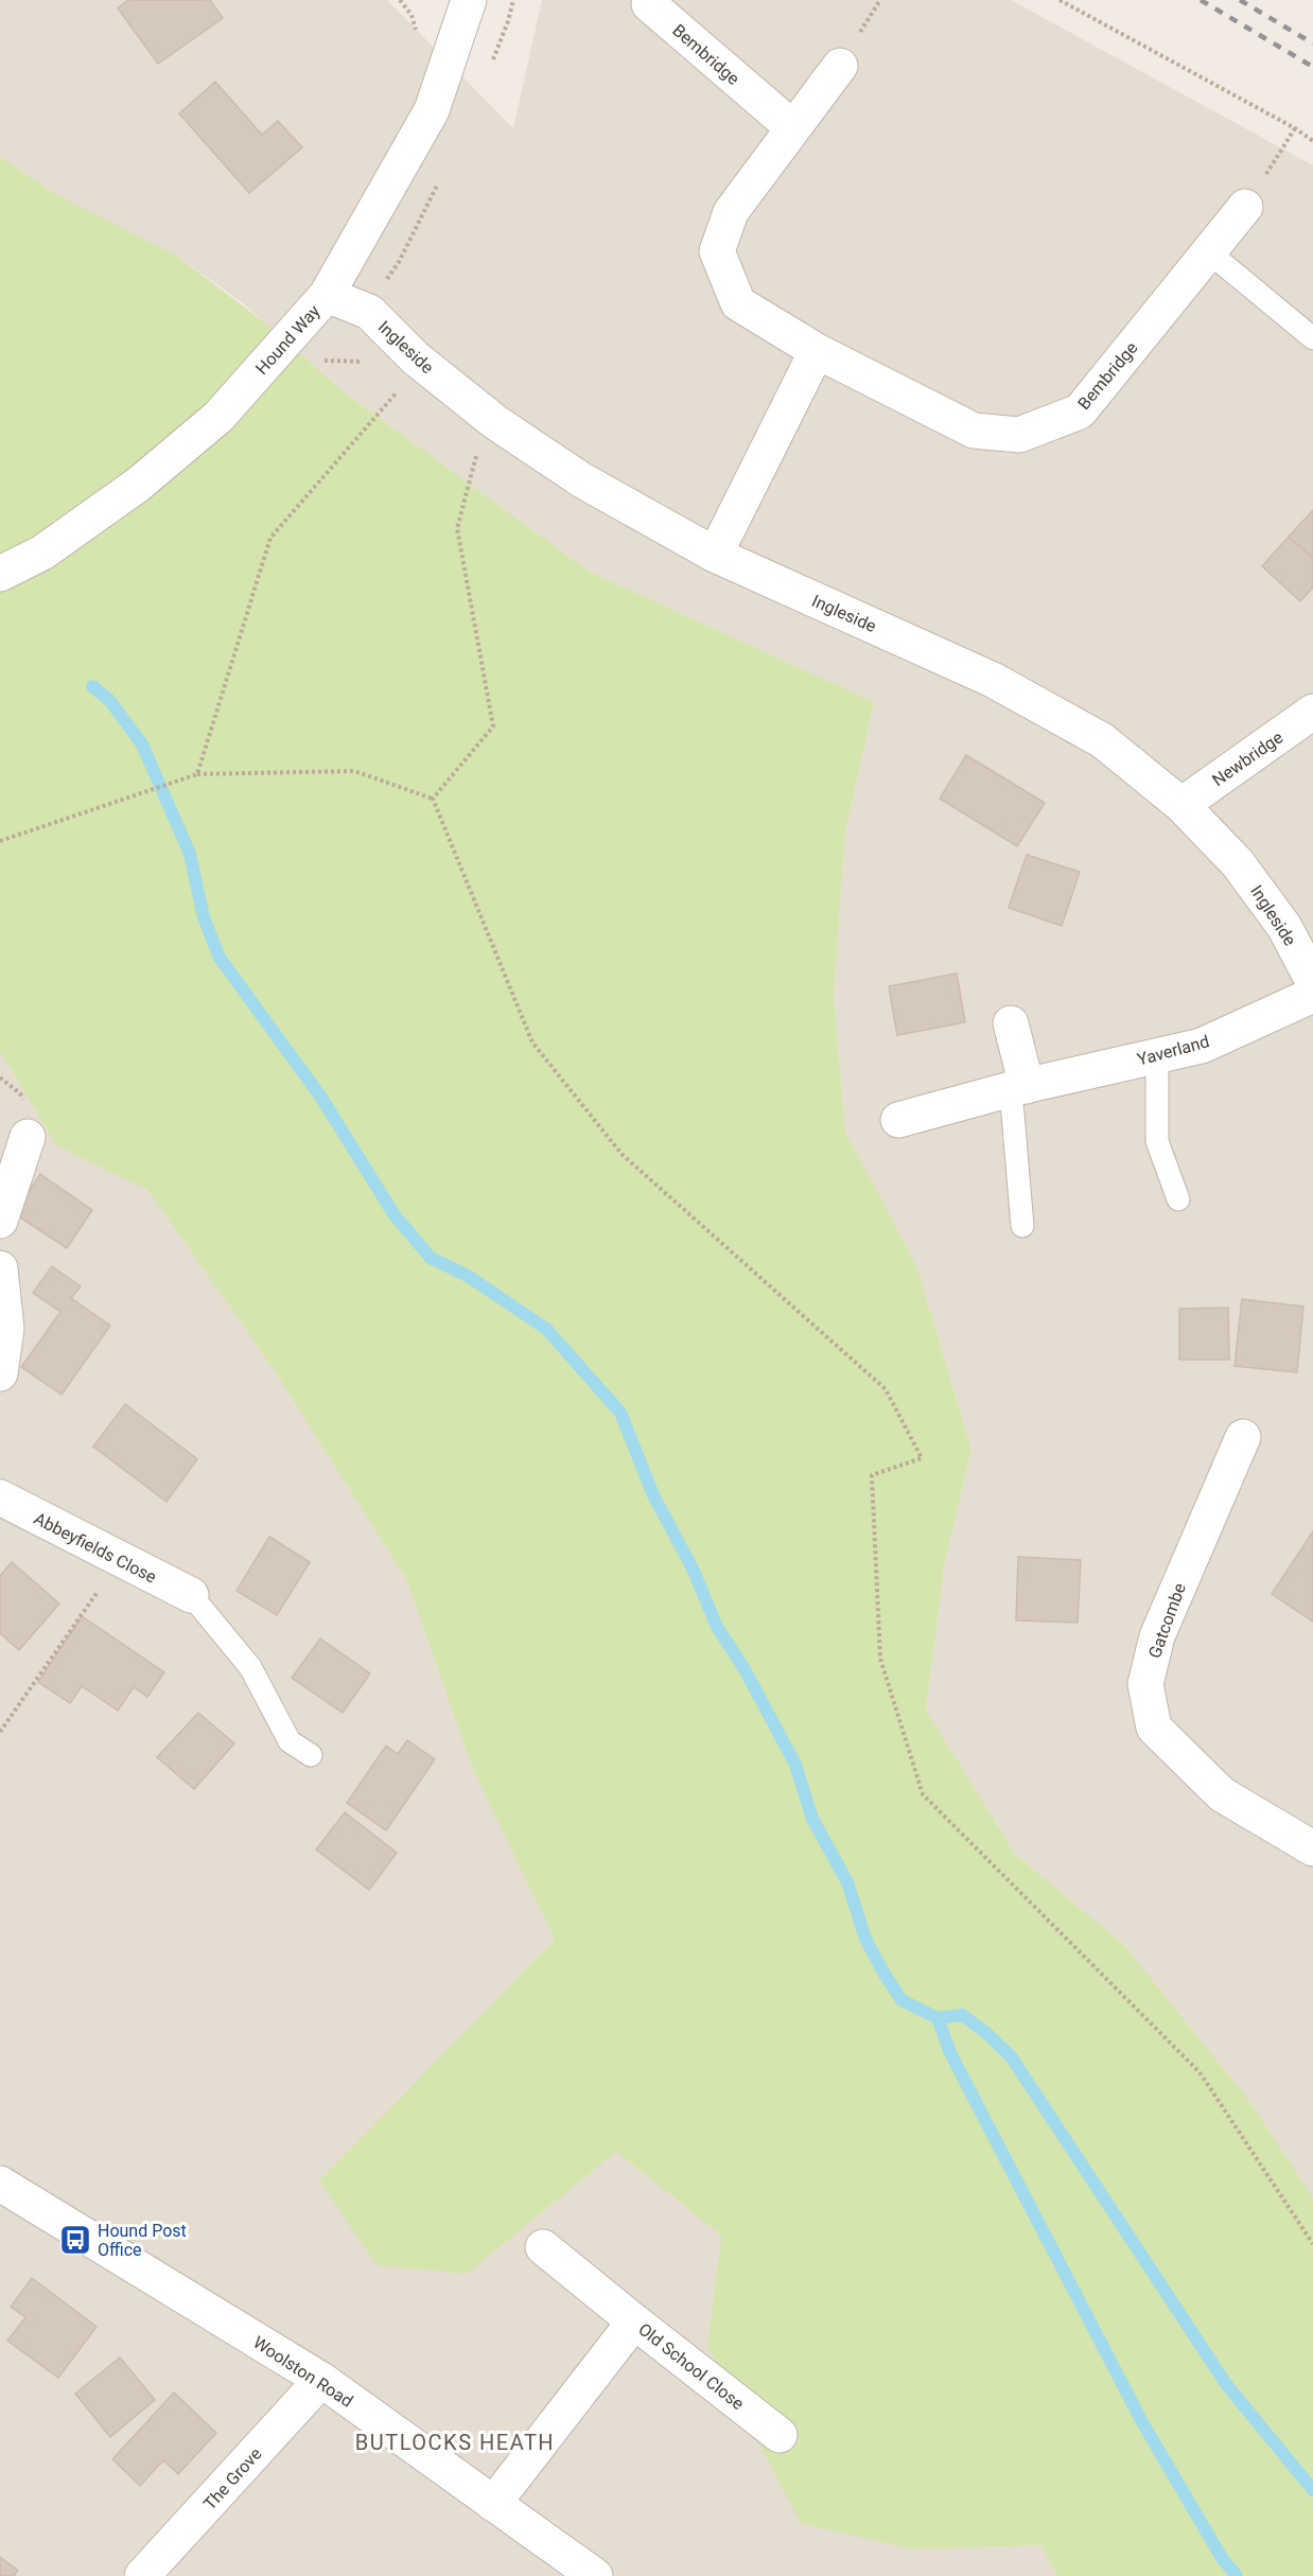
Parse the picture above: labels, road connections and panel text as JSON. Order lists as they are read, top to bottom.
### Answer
{
  "streets": {
    "street": [
      "Bembridge",
      "Hound Way",
      "Ingleside",
      "Newbridge",
      "Yaverland",
      "Abbeyfields Close",
      "Gatcombe",
      "Old School Close",
      "Woolston Road",
      "The Grove"
    ]
  },
  "crossings": [
    ["Hound Way", "Ingleside"],
    ["Ingleside", "Newbridge"],
    ["Old School Close", "Woolston Road"],
    ["Woolston Road", "The Grove"]
  ],
  "districts": ["BUTLOCKS HEATH"],
  "places": {
    "bus stop": ["Hound Post Office"]
  }
}
